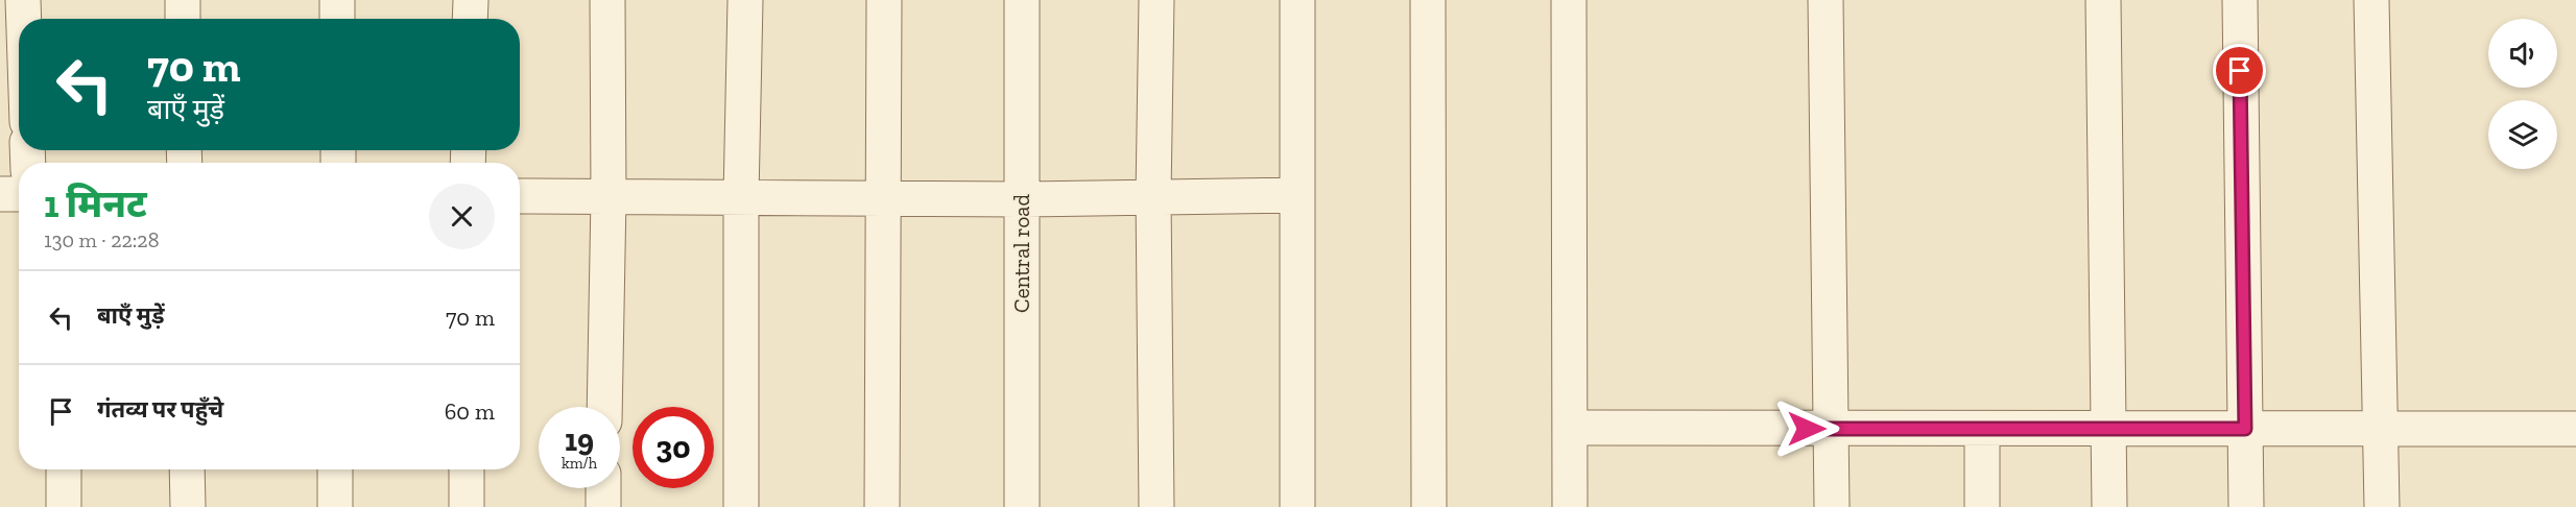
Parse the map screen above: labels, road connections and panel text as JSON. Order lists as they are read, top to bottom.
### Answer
{
  "streets": {
    "street": ["Central road"]
  },
  "page": {
    "turn": ["70 m", "बाएँ मुड़ें"],
    "heading": ["1 मिनट", "130 m · 22:28"],
    "list": [
      {
        "name": "बाएँ मुड़ें",
        "value": "70 m"
      },
      {
        "name": "गंतव्य पर पहुँचे",
        "value": "60 m"
      }
    ],
    "speed": "19 km/h",
    "limit": "30"
  }
}
